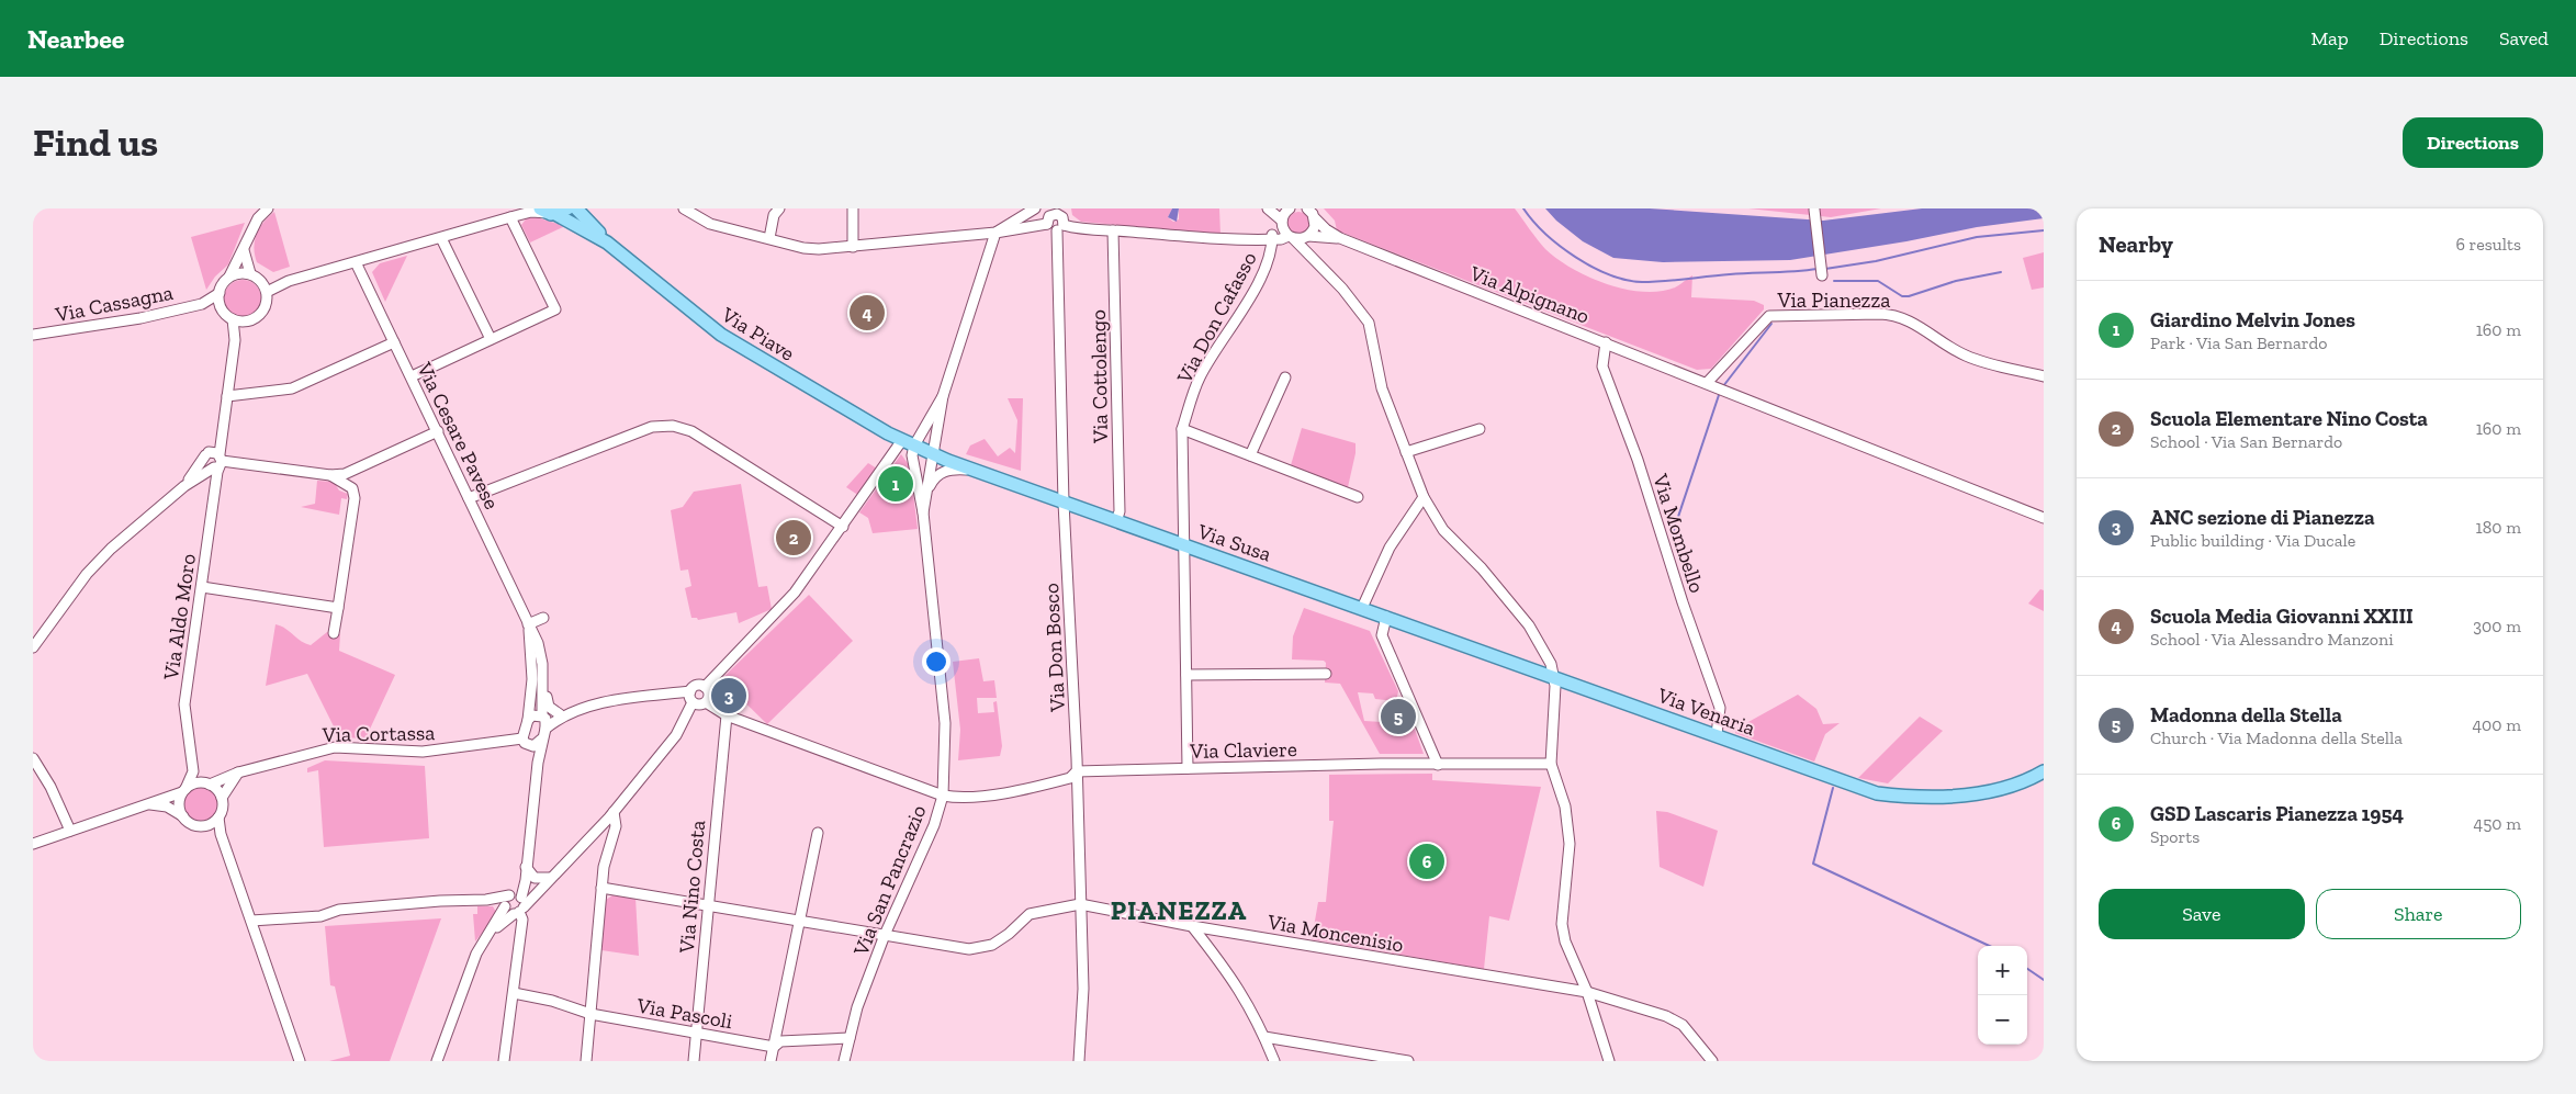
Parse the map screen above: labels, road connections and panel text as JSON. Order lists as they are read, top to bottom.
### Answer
{
  "streets": {
    "main road": ["Via Piave", "Via Susa", "Via Venaria"],
    "street": [
      "Via Alpignano",
      "Via Pianezza",
      "Via Cassagna",
      "Via Don Cafasso",
      "Via Cottolengo",
      "Via Cesare Pavese",
      "Via Mombello",
      "Via Aldo Moro",
      "Via Don Bosco",
      "Via Cortassa",
      "Via Claviere",
      "Via San Pancrazio",
      "Via Nino Costa",
      "Via Moncenisio",
      "Via Pascoli"
    ]
  },
  "crossings": [
    ["Via Alpignano", "Via Pianezza"],
    ["Via Alpignano", "Via Don Cafasso"],
    ["Via Alpignano", "Via Cottolengo"],
    ["Via Alpignano", "Via Mombello"],
    ["Via Alpignano", "Via Don Bosco"],
    ["Via Cassagna", "Via Aldo Moro"],
    ["Via Don Cafasso", "Via Susa"],
    ["Via Don Cafasso", "Via Claviere"],
    ["Via Piave", "Via Susa"],
    ["Via Cottolengo", "Via Susa"],
    ["Via Cesare Pavese", "Via Cortassa"],
    ["Via Mombello", "Via Venaria"],
    ["Via Susa", "Via Don Bosco"],
    ["Via Susa", "Via Venaria"],
    ["Via Don Bosco", "Via Claviere"],
    ["Via Don Bosco", "Via Moncenisio"],
    ["Via Claviere", "Via San Pancrazio"],
    ["Via San Pancrazio", "Via Pascoli"],
    ["Via Nino Costa", "Via Pascoli"]
  ],
  "districts": ["PIANEZZA"],
  "page": {
    "header": "Nearbee",
    "nav": ["Map", "Directions", "Saved"],
    "buttons": [
      "Directions",
      ["Save", "Share"]
    ],
    "title": "Find us",
    "heading": ["Nearby", "6 results"],
    "list": [
      {
        "mark": "1",
        "name": "Giardino Melvin Jones",
        "note": "Park · Via San Bernardo",
        "value": "160 m"
      },
      {
        "mark": "2",
        "name": "Scuola Elementare Nino Costa",
        "note": "School · Via San Bernardo",
        "value": "160 m"
      },
      {
        "mark": "3",
        "name": "ANC sezione di Pianezza",
        "note": "Public building · Via Ducale",
        "value": "180 m"
      },
      {
        "mark": "4",
        "name": "Scuola Media Giovanni XXIII",
        "note": "School · Via Alessandro Manzoni",
        "value": "300 m"
      },
      {
        "mark": "5",
        "name": "Madonna della Stella",
        "note": "Church · Via Madonna della Stella",
        "value": "400 m"
      },
      {
        "mark": "6",
        "name": "GSD Lascaris Pianezza 1954",
        "note": "Sports",
        "value": "450 m"
      }
    ],
    "pins": [
      "4",
      "1",
      "2",
      "3",
      "5",
      "6"
    ],
    "map_buttons": ["+", "−"]
  }
}
